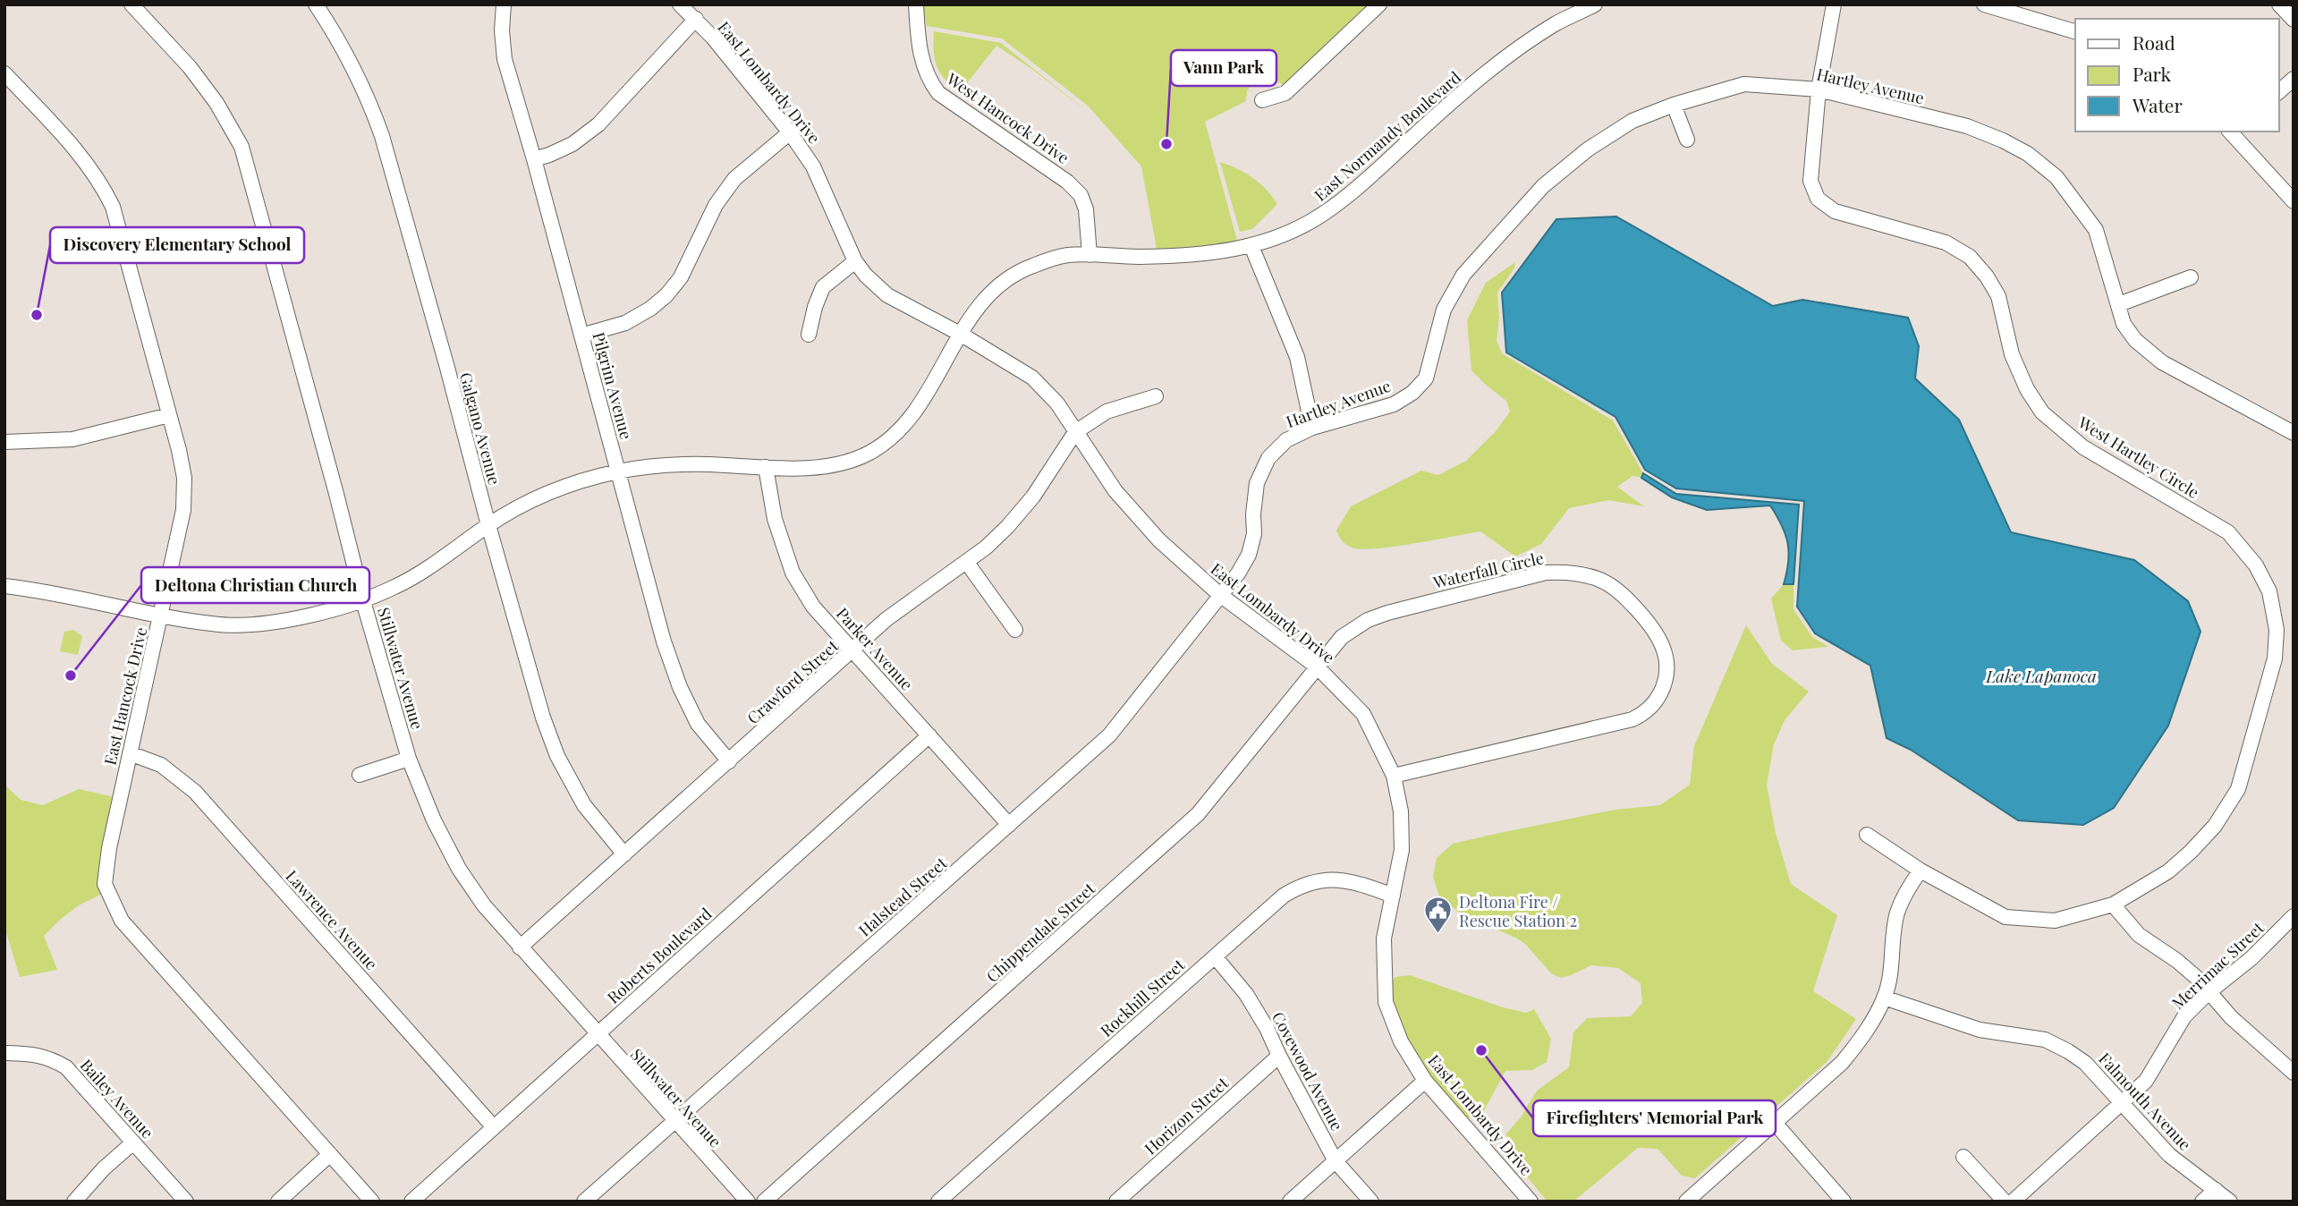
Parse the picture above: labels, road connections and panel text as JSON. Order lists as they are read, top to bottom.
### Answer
{
  "streets": {
    "street": [
      "East Lombardy Drive",
      "Hartley Avenue",
      "West Hancock Drive",
      "East Normandy Boulevard",
      "Pilgrim Avenue",
      "Galgano Avenue",
      "West Hartley Circle",
      "Waterfall Circle",
      "Parker Avenue",
      "Stillwater Avenue",
      "Crawford Street",
      "East Hancock Drive",
      "Halstead Street",
      "Lawrence Avenue",
      "Chippendale Street",
      "Roberts Boulevard",
      "Merrimac Street",
      "Rockhill Street",
      "Covewood Avenue",
      "Bailey Avenue",
      "Falmouth Avenue",
      "Horizon Street"
    ]
  },
  "crossings": [
    ["East Lombardy Drive", "Hartley Avenue"],
    ["East Lombardy Drive", "East Normandy Boulevard"],
    ["East Lombardy Drive", "Waterfall Circle"],
    ["East Lombardy Drive", "Crawford Street"],
    ["East Lombardy Drive", "Halstead Street"],
    ["East Lombardy Drive", "Chippendale Street"],
    ["East Lombardy Drive", "Rockhill Street"],
    ["Hartley Avenue", "West Hartley Circle"],
    ["Hartley Avenue", "Halstead Street"],
    ["West Hancock Drive", "East Normandy Boulevard"],
    ["East Normandy Boulevard", "Pilgrim Avenue"],
    ["East Normandy Boulevard", "Galgano Avenue"],
    ["East Normandy Boulevard", "Parker Avenue"],
    ["East Normandy Boulevard", "Stillwater Avenue"],
    ["East Normandy Boulevard", "East Hancock Drive"],
    ["Pilgrim Avenue", "Crawford Street"],
    ["Galgano Avenue", "Crawford Street"],
    ["Waterfall Circle", "Chippendale Street"],
    ["Parker Avenue", "Crawford Street"],
    ["Parker Avenue", "Halstead Street"],
    ["Parker Avenue", "Roberts Boulevard"],
    ["Stillwater Avenue", "Crawford Street"],
    ["Stillwater Avenue", "Halstead Street"],
    ["Stillwater Avenue", "Roberts Boulevard"],
    ["East Hancock Drive", "Lawrence Avenue"],
    ["Lawrence Avenue", "Roberts Boulevard"],
    ["Merrimac Street", "Falmouth Avenue"],
    ["Rockhill Street", "Covewood Avenue"],
    ["Covewood Avenue", "Horizon Street"]
  ],
  "water": ["Lake Lapanoca"],
  "places": {
    "other": [
      "Vann Park",
      "Discovery Elementary School",
      "Deltona Christian Church",
      "Firefighters' Memorial Park"
    ],
    "public building": ["Deltona Fire / Rescue Station 2"]
  },
  "legend": ["Road", "Park", "Water"]
}
